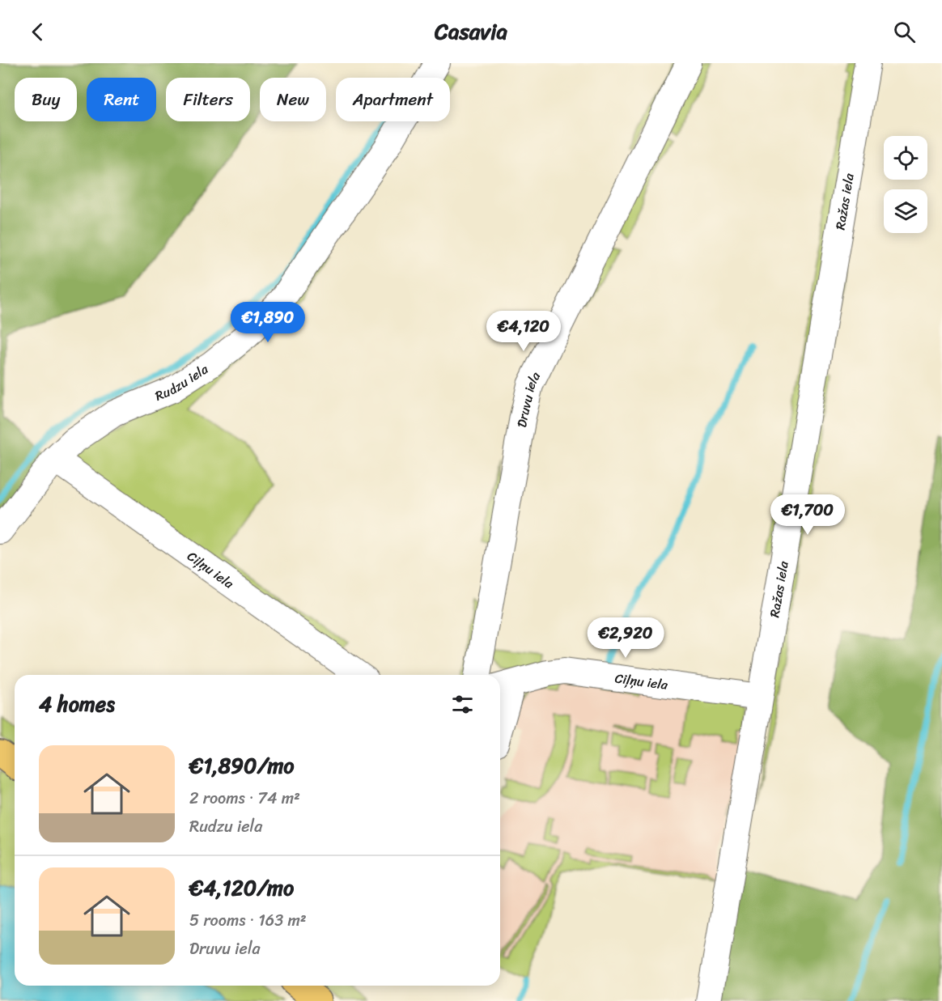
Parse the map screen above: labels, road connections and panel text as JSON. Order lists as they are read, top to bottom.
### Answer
{
  "streets": {
    "street": [
      "Ražas iela",
      "Rudzu iela",
      "Druvu iela",
      "Ciļņu iela"
    ]
  },
  "crossings": [
    ["Ražas iela", "Ciļņu iela"],
    ["Rudzu iela", "Ciļņu iela"]
  ],
  "page": {
    "header": "Casavia",
    "chip": [
      "Buy",
      "Rent",
      "Filters",
      "New",
      "Apartment"
    ],
    "price": [
      "€1,890",
      "€4,120",
      "€1,700",
      "€2,920"
    ],
    "heading": "4 homes",
    "list": [
      {
        "name": "€1,890/mo",
        "note": "2 rooms · 74 m² · Rudzu iela"
      },
      {
        "name": "€4,120/mo",
        "note": "5 rooms · 163 m² · Druvu iela"
      }
    ]
  }
}
